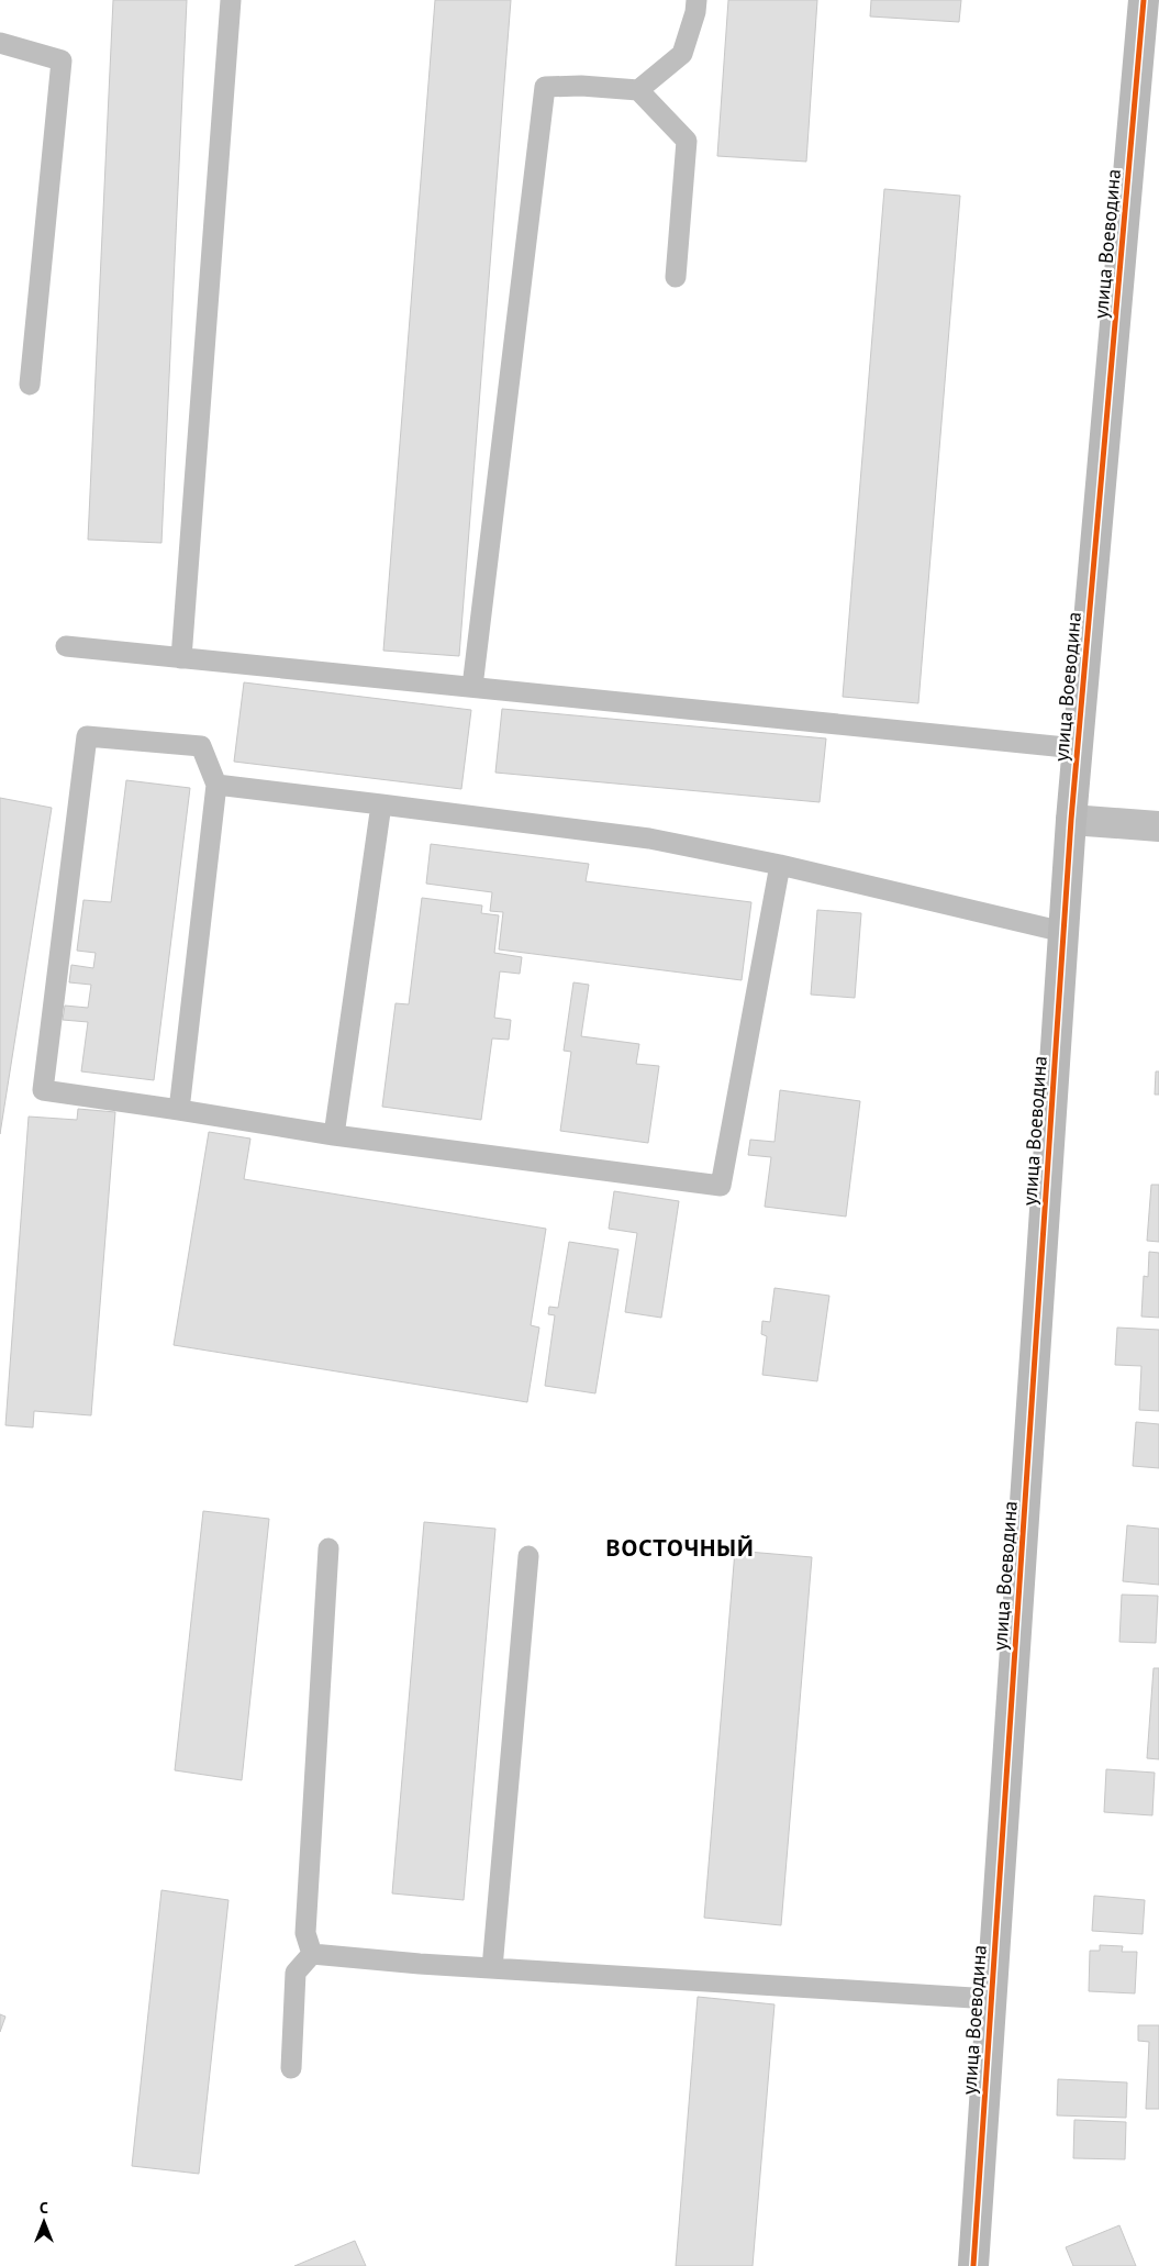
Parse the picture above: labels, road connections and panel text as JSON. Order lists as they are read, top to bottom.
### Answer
{
  "streets": {
    "street": ["улица Воеводина"]
  },
  "districts": ["ВОСТОЧНЫЙ"],
  "north": "top"
}
